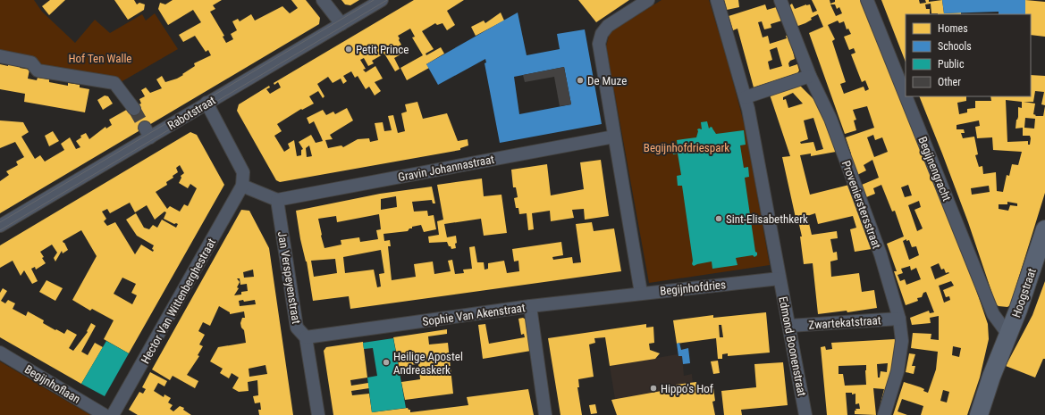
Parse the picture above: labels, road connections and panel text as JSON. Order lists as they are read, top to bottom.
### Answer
{
  "streets": {
    "street": [
      "Rabotstraat",
      "Gravin Johannastraat",
      "Begijnengracht",
      "Provenierstersstraat",
      "Jan Verspeyenstraat",
      "Begijnhofdries",
      "Hoogstraat",
      "Hector Van Wittenberghestraat",
      "Sophie Van Akenstraat",
      "Zwartekatstraat",
      "Edmond Boonenstraat",
      "Begijnhoflaan"
    ]
  },
  "crossings": [
    ["Gravin Johannastraat", "Jan Verspeyenstraat"],
    ["Begijnengracht", "Hoogstraat"],
    ["Provenierstersstraat", "Zwartekatstraat"],
    ["Jan Verspeyenstraat", "Sophie Van Akenstraat"],
    ["Begijnhofdries", "Sophie Van Akenstraat"],
    ["Begijnhofdries", "Edmond Boonenstraat"],
    ["Zwartekatstraat", "Edmond Boonenstraat"]
  ],
  "parks": ["Hof Ten Walle", "Begijnhofdriespark"],
  "places": [
    "Petit Prince",
    "De Muze",
    "Sint-Elisabethkerk",
    "Heilige Apostel Andreaskerk",
    "Hippo's Hof"
  ],
  "legend": [
    "Homes",
    "Schools",
    "Public",
    "Other"
  ]
}
